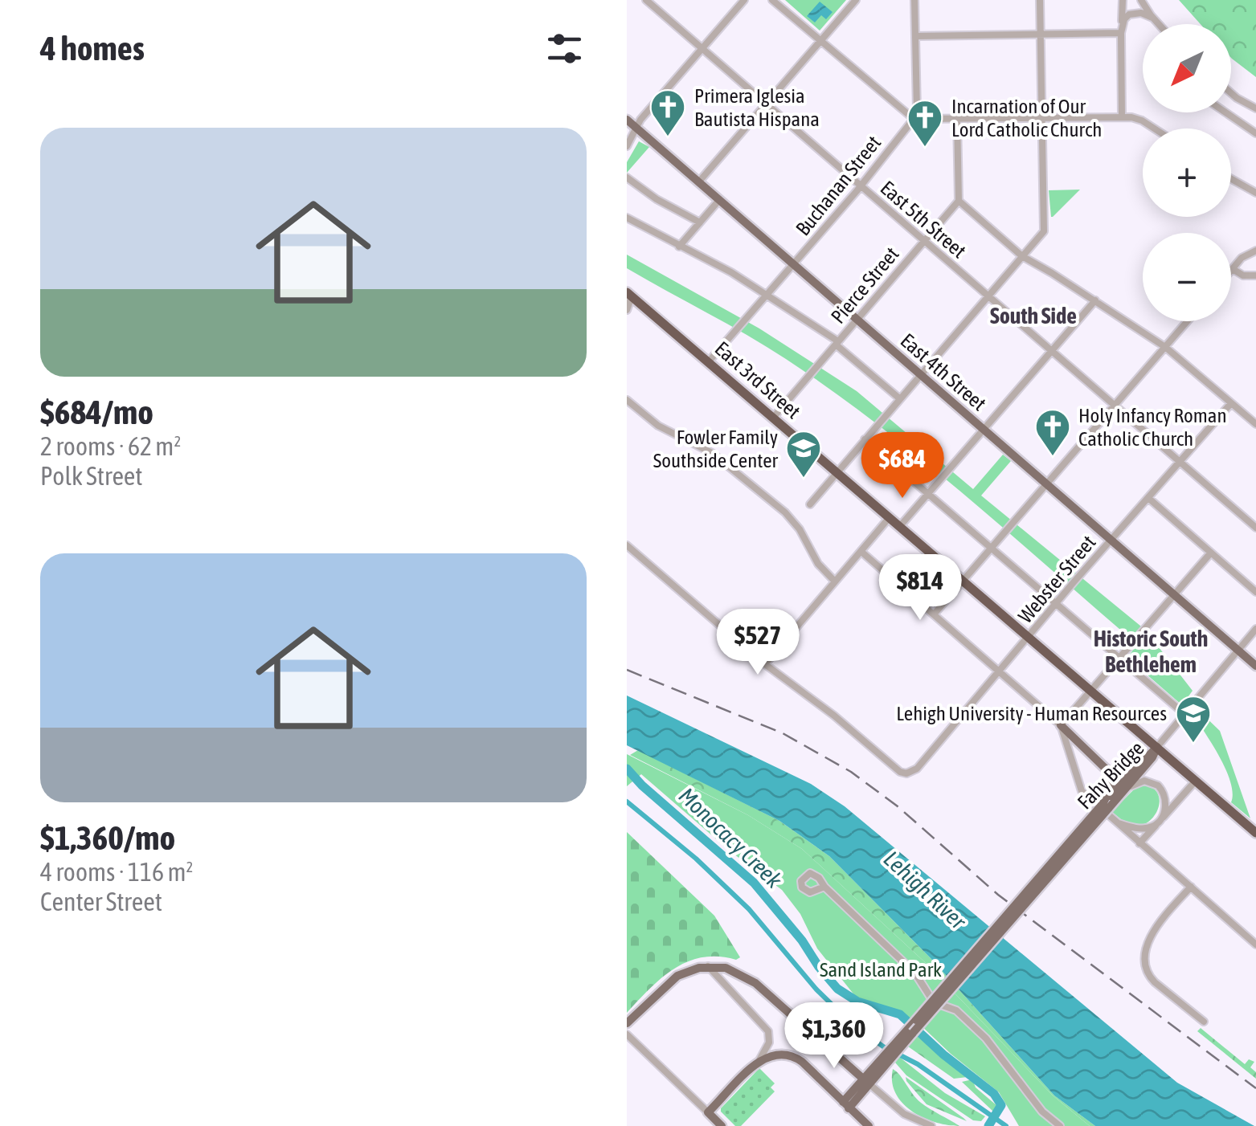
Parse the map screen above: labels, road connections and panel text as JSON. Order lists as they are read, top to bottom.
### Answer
{
  "streets": {
    "highway": ["East 3rd Street"],
    "main road": ["East 4th Street", "Fahy Bridge"],
    "street": [
      "Buchanan Street",
      "East 5th Street",
      "Pierce Street",
      "Webster Street"
    ]
  },
  "crossings": [
    ["Buchanan Street", "East 5th Street"],
    ["Buchanan Street", "East 4th Street"],
    ["Buchanan Street", "East 3rd Street"],
    ["East 5th Street", "Pierce Street"],
    ["East 5th Street", "Webster Street"],
    ["Pierce Street", "East 4th Street"],
    ["Pierce Street", "East 3rd Street"],
    ["East 4th Street", "Webster Street"],
    ["East 3rd Street", "Webster Street"],
    ["East 3rd Street", "Fahy Bridge"]
  ],
  "districts": ["South Side", "Historic South Bethlehem"],
  "water": ["Monocacy Creek", "Lehigh River"],
  "parks": ["Sand Island Park"],
  "places": {
    "church": ["Primera Iglesia Bautista Hispana", "Incarnation of Our Lord Catholic Church", "Holy Infancy Roman Catholic Church"],
    "school or university": ["Fowler Family Southside Center", "Lehigh University - Human Resources"]
  },
  "north": "bottom left",
  "page": {
    "heading": "4 homes",
    "map_buttons": ["+", "−"],
    "list": [
      {
        "name": "$684/mo",
        "note": "2 rooms · 62 m² · Polk Street"
      },
      {
        "name": "$1,360/mo",
        "note": "4 rooms · 116 m² · Center Street"
      }
    ],
    "price": [
      "$684",
      "$814",
      "$527",
      "$1,360"
    ]
  }
}
